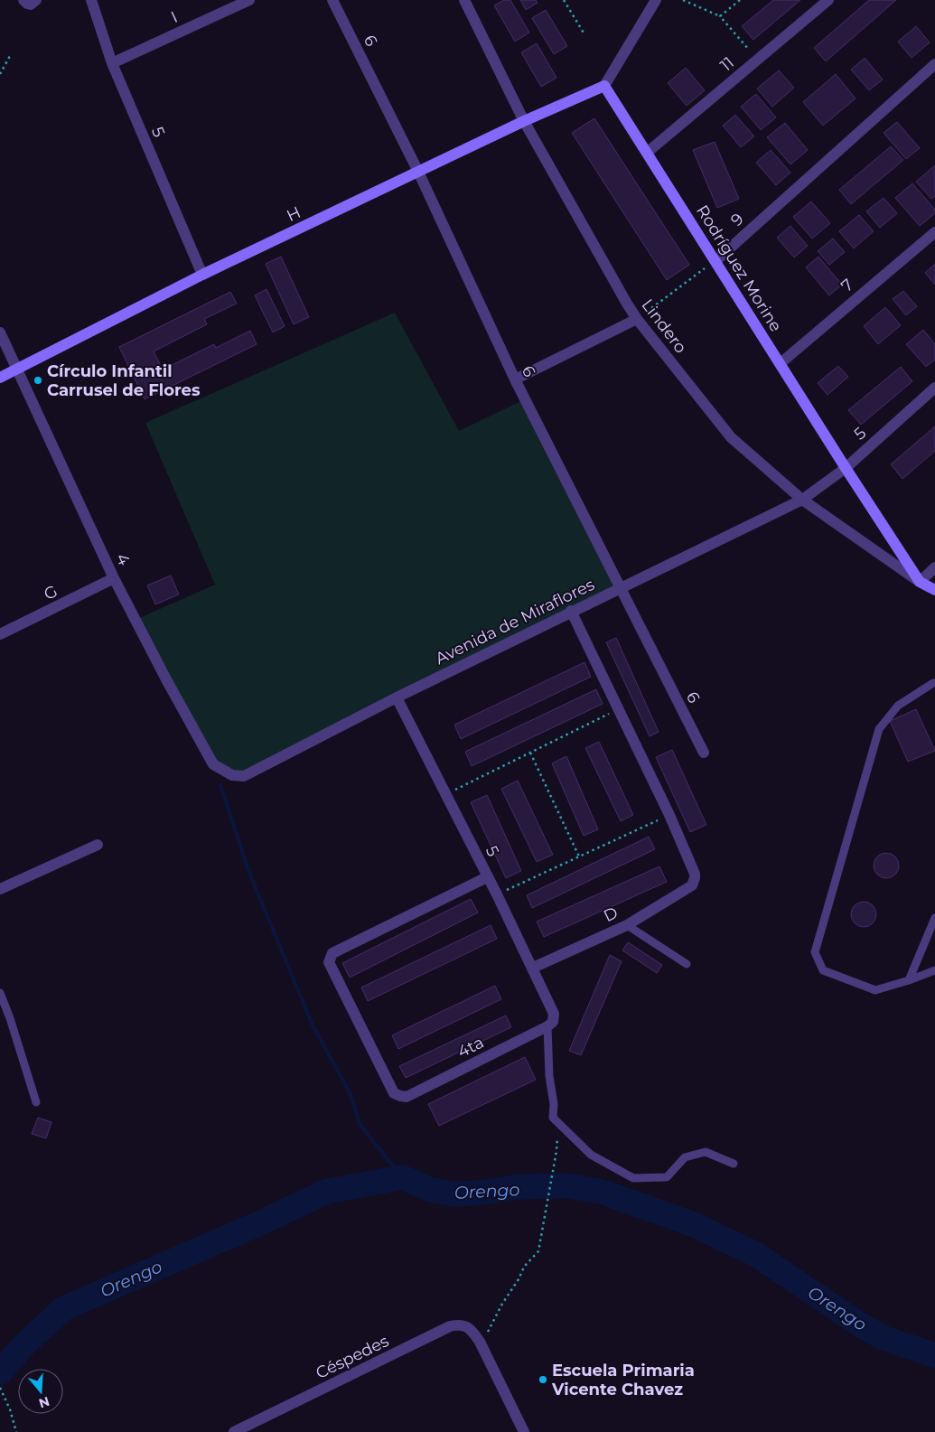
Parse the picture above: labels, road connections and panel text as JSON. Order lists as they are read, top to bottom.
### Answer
{
  "streets": {
    "street": [
      "I",
      "6",
      "11",
      "5",
      "H",
      "9",
      "Rodríguez Morine",
      "7",
      "Lindero",
      "4",
      "G",
      "Avenida de Miraflores",
      "D",
      "4ta",
      "Céspedes"
    ]
  },
  "crossings": [
    ["I", "5"],
    ["6", "H"],
    ["6", "Avenida de Miraflores"],
    ["11", "Rodríguez Morine"],
    ["5", "H"],
    ["5", "Rodríguez Morine"],
    ["5", "Lindero"],
    ["5", "Avenida de Miraflores"],
    ["5", "D"],
    ["5", "4ta"],
    ["H", "Rodríguez Morine"],
    ["H", "Lindero"],
    ["H", "4"],
    ["9", "Rodríguez Morine"],
    ["Rodríguez Morine", "7"],
    ["Rodríguez Morine", "Lindero"],
    ["Lindero", "Avenida de Miraflores"],
    ["4", "G"],
    ["4", "Avenida de Miraflores"]
  ],
  "water": ["Orengo"],
  "places": ["Círculo Infantil Carrusel de Flores", "Escuela Primaria Vicente Chavez"],
  "north": "bottom"
}
